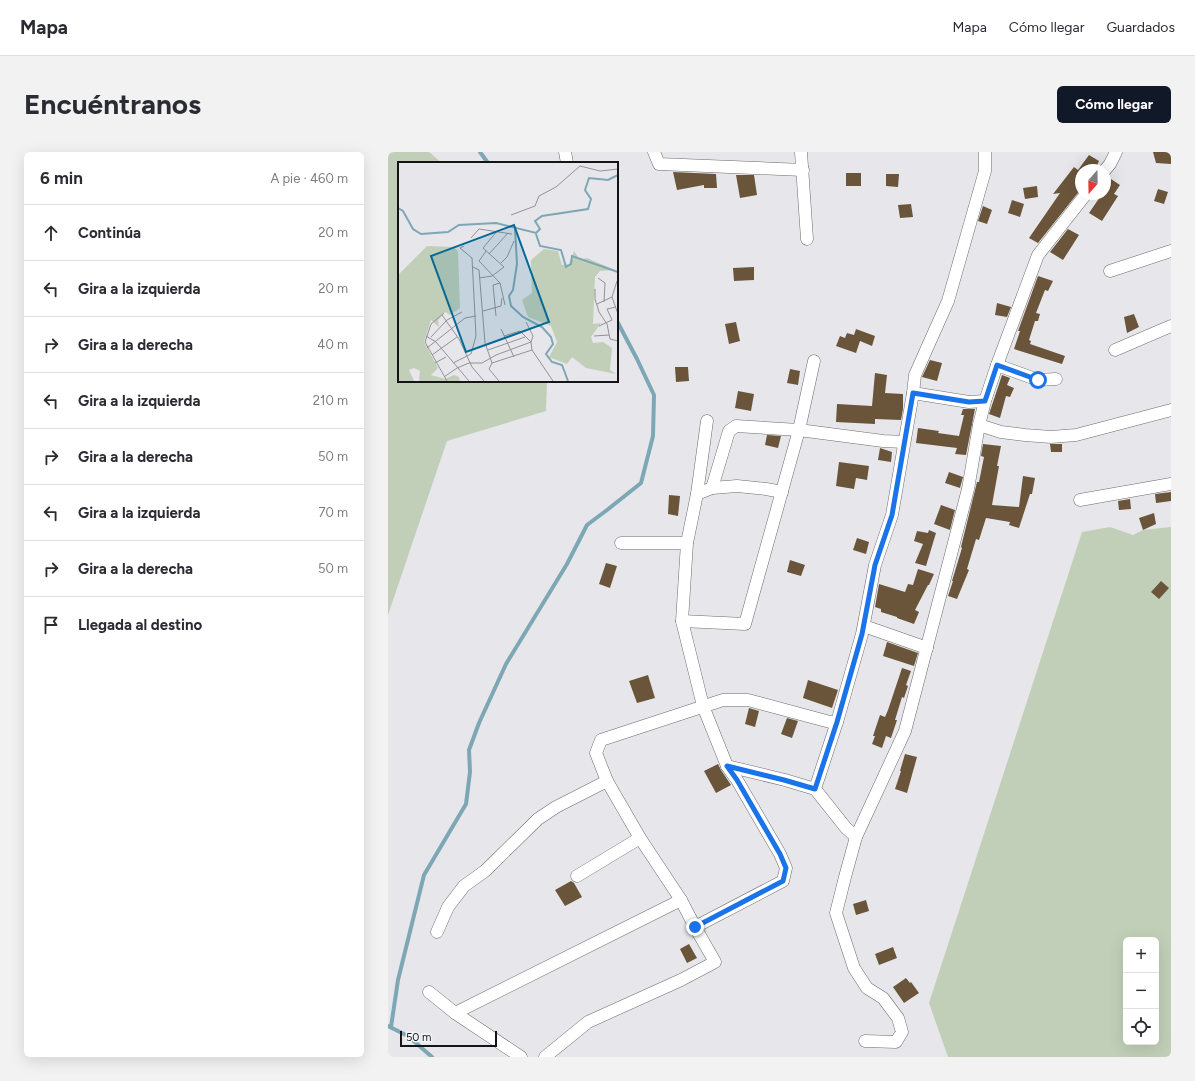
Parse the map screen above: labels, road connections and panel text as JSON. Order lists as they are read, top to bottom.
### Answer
{
  "scale_bar": "50 m",
  "north": "bottom",
  "page": {
    "header": "Mapa",
    "nav": ["Mapa", "Cómo llegar", "Guardados"],
    "buttons": "Cómo llegar",
    "title": "Encuéntranos",
    "heading": ["6 min", "A pie · 460 m"],
    "list": [
      ["Continúa", "20 m"],
      ["Gira a la izquierda", "20 m"],
      ["Gira a la derecha", "40 m"],
      ["Gira a la izquierda", "210 m"],
      ["Gira a la derecha", "50 m"],
      ["Gira a la izquierda", "70 m"],
      ["Gira a la derecha", "50 m"],
      "Llegada al destino"
    ],
    "map_buttons": ["+", "−"],
    "scale": "50 m"
  }
}
